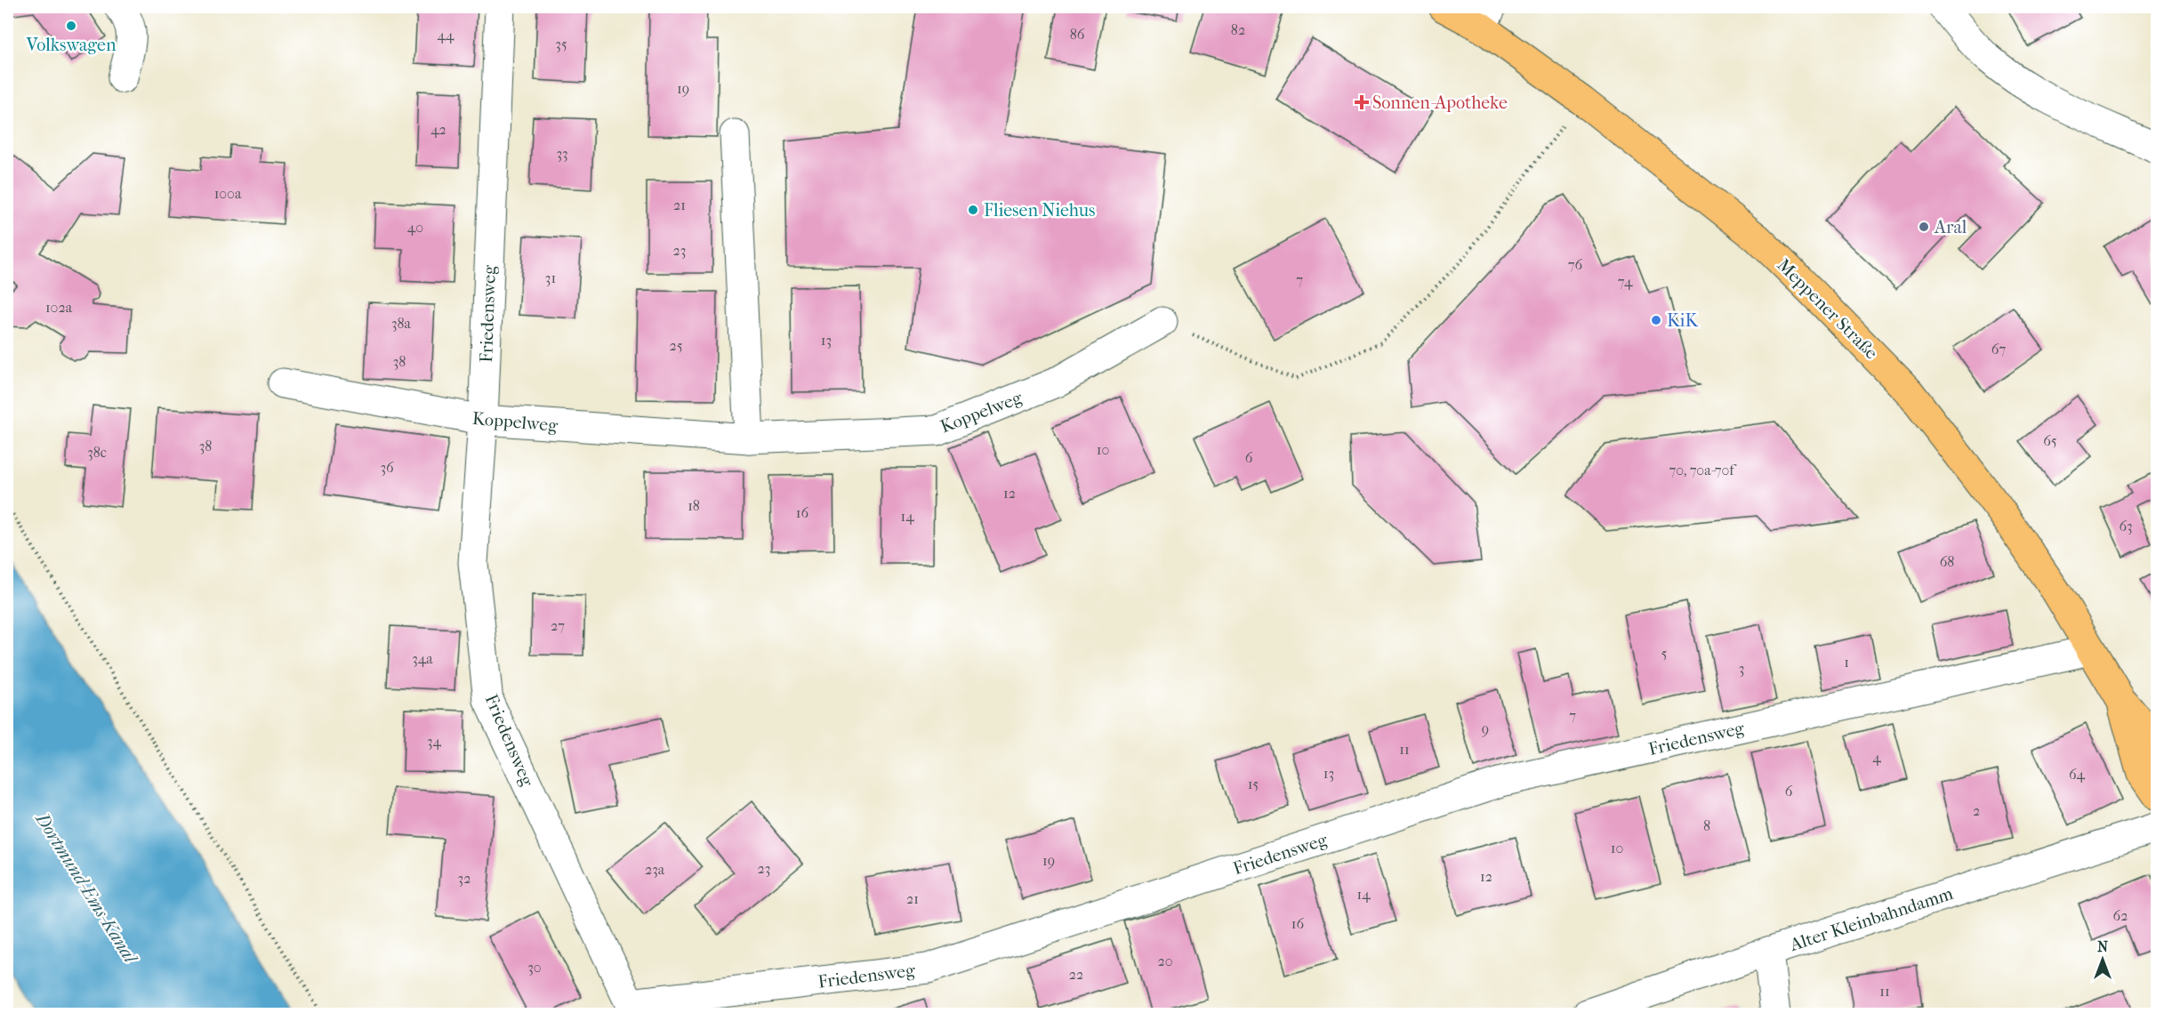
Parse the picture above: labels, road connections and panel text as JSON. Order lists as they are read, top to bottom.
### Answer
{
  "streets": {
    "main road": ["Meppener Straße"],
    "street": ["Friedensweg", "Koppelweg", "Alter Kleinbahndamm"]
  },
  "crossings": [
    ["Meppener Straße", "Friedensweg"],
    ["Friedensweg", "Koppelweg"]
  ],
  "water": ["Dortmund-Ems-Kanal"],
  "places": {
    "other": [
      "Volkswagen",
      "Fliesen Niehus",
      "Aral",
      "KiK"
    ],
    "health": ["Sonnen-Apotheke"]
  },
  "house_numbers": [
    "82",
    "86",
    "44",
    "35",
    "19",
    "42",
    "33",
    "100a",
    "21",
    "40",
    "23",
    "76",
    "31",
    "7",
    "74",
    "102a",
    "38a",
    "13",
    "25",
    "67",
    "38",
    "65",
    "38",
    "10",
    "38c",
    "6",
    "36",
    "70, 70a-70f",
    "12",
    "18",
    "16",
    "14",
    "63",
    "68",
    "27",
    "5",
    "34a",
    "1",
    "3",
    "7",
    "9",
    "34",
    "11",
    "4",
    "13",
    "64",
    "15",
    "6",
    "2",
    "8",
    "10",
    "19",
    "23",
    "23a",
    "12",
    "32",
    "14",
    "21",
    "62",
    "16",
    "20",
    "30",
    "22",
    "11"
  ],
  "north": "top"
}
